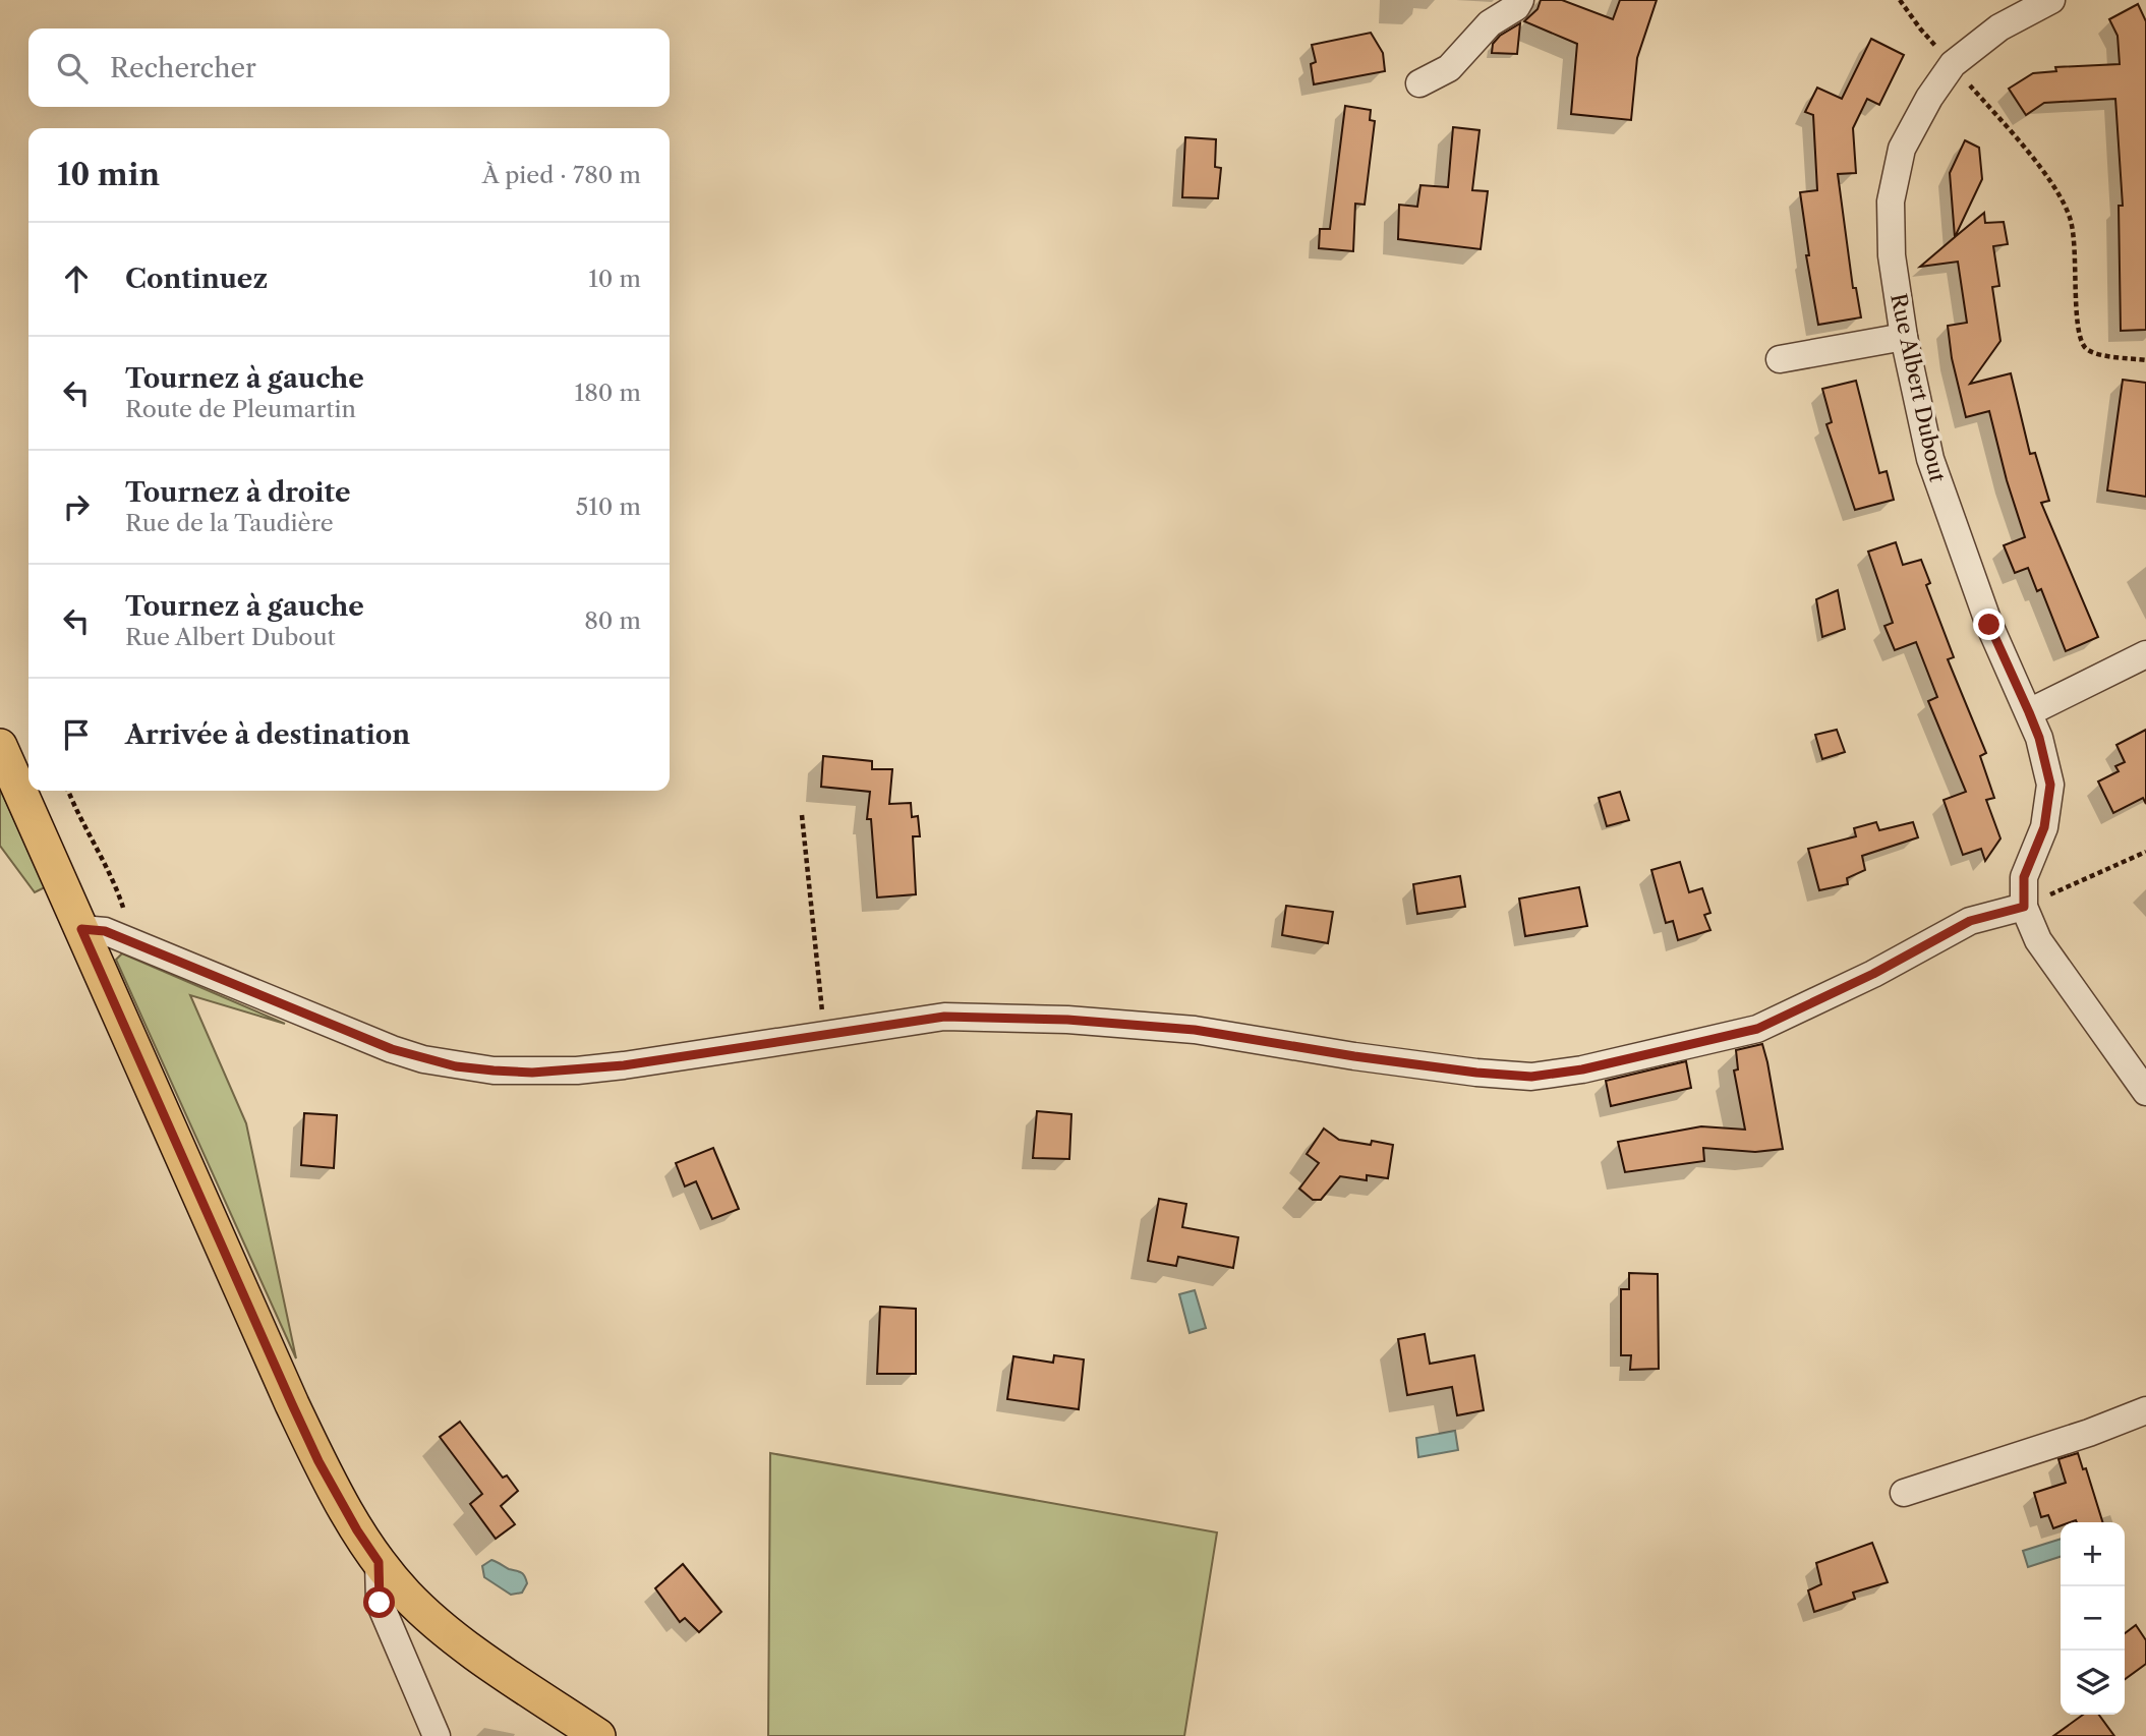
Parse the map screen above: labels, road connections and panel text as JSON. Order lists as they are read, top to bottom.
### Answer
{
  "streets": {
    "street": ["Rue Albert Dubout"]
  },
  "page": {
    "search": "Rechercher",
    "heading": ["10 min", "À pied · 780 m"],
    "list": [
      ["Continuez", "10 m"],
      ["Tournez à gauche", "Route de Pleumartin", "180 m"],
      ["Tournez à droite", "Rue de la Taudière", "510 m"],
      ["Tournez à gauche", "Rue Albert Dubout", "80 m"],
      "Arrivée à destination"
    ],
    "map_buttons": ["+", "−"]
  }
}
